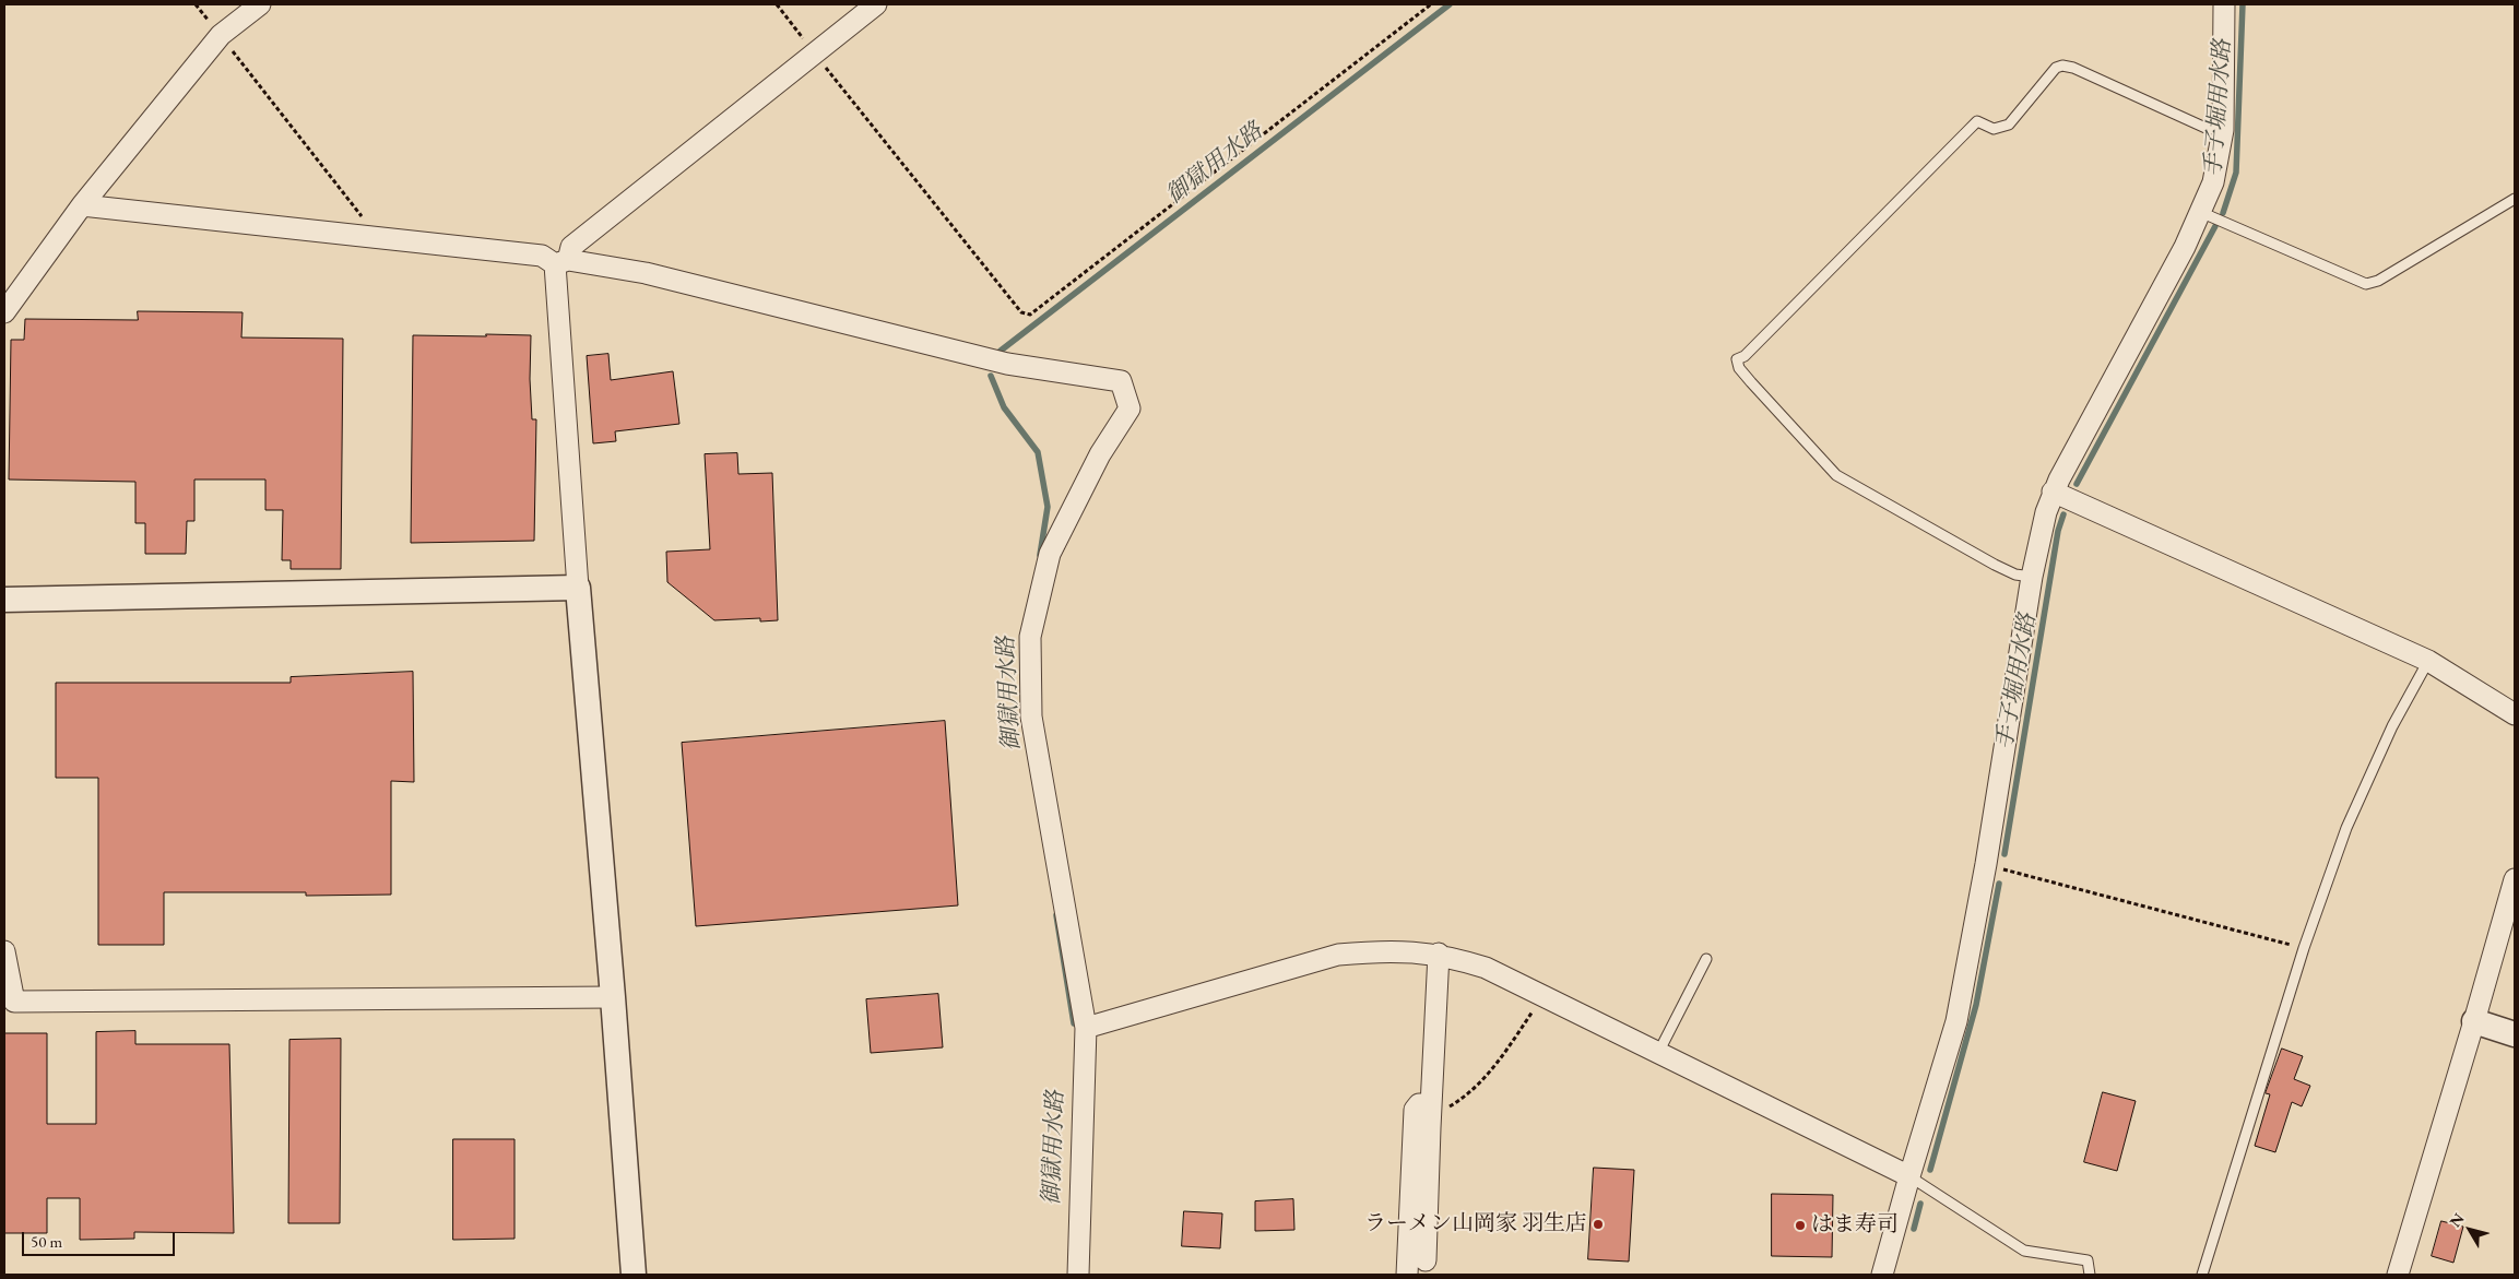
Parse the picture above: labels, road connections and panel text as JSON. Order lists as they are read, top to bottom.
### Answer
{
  "water": ["手子堀用水路", "御獄用水路"],
  "places": ["ラーメン山岡家 羽生店", "はま寿司"],
  "scale_bar": "50 m",
  "north": "top left"
}
